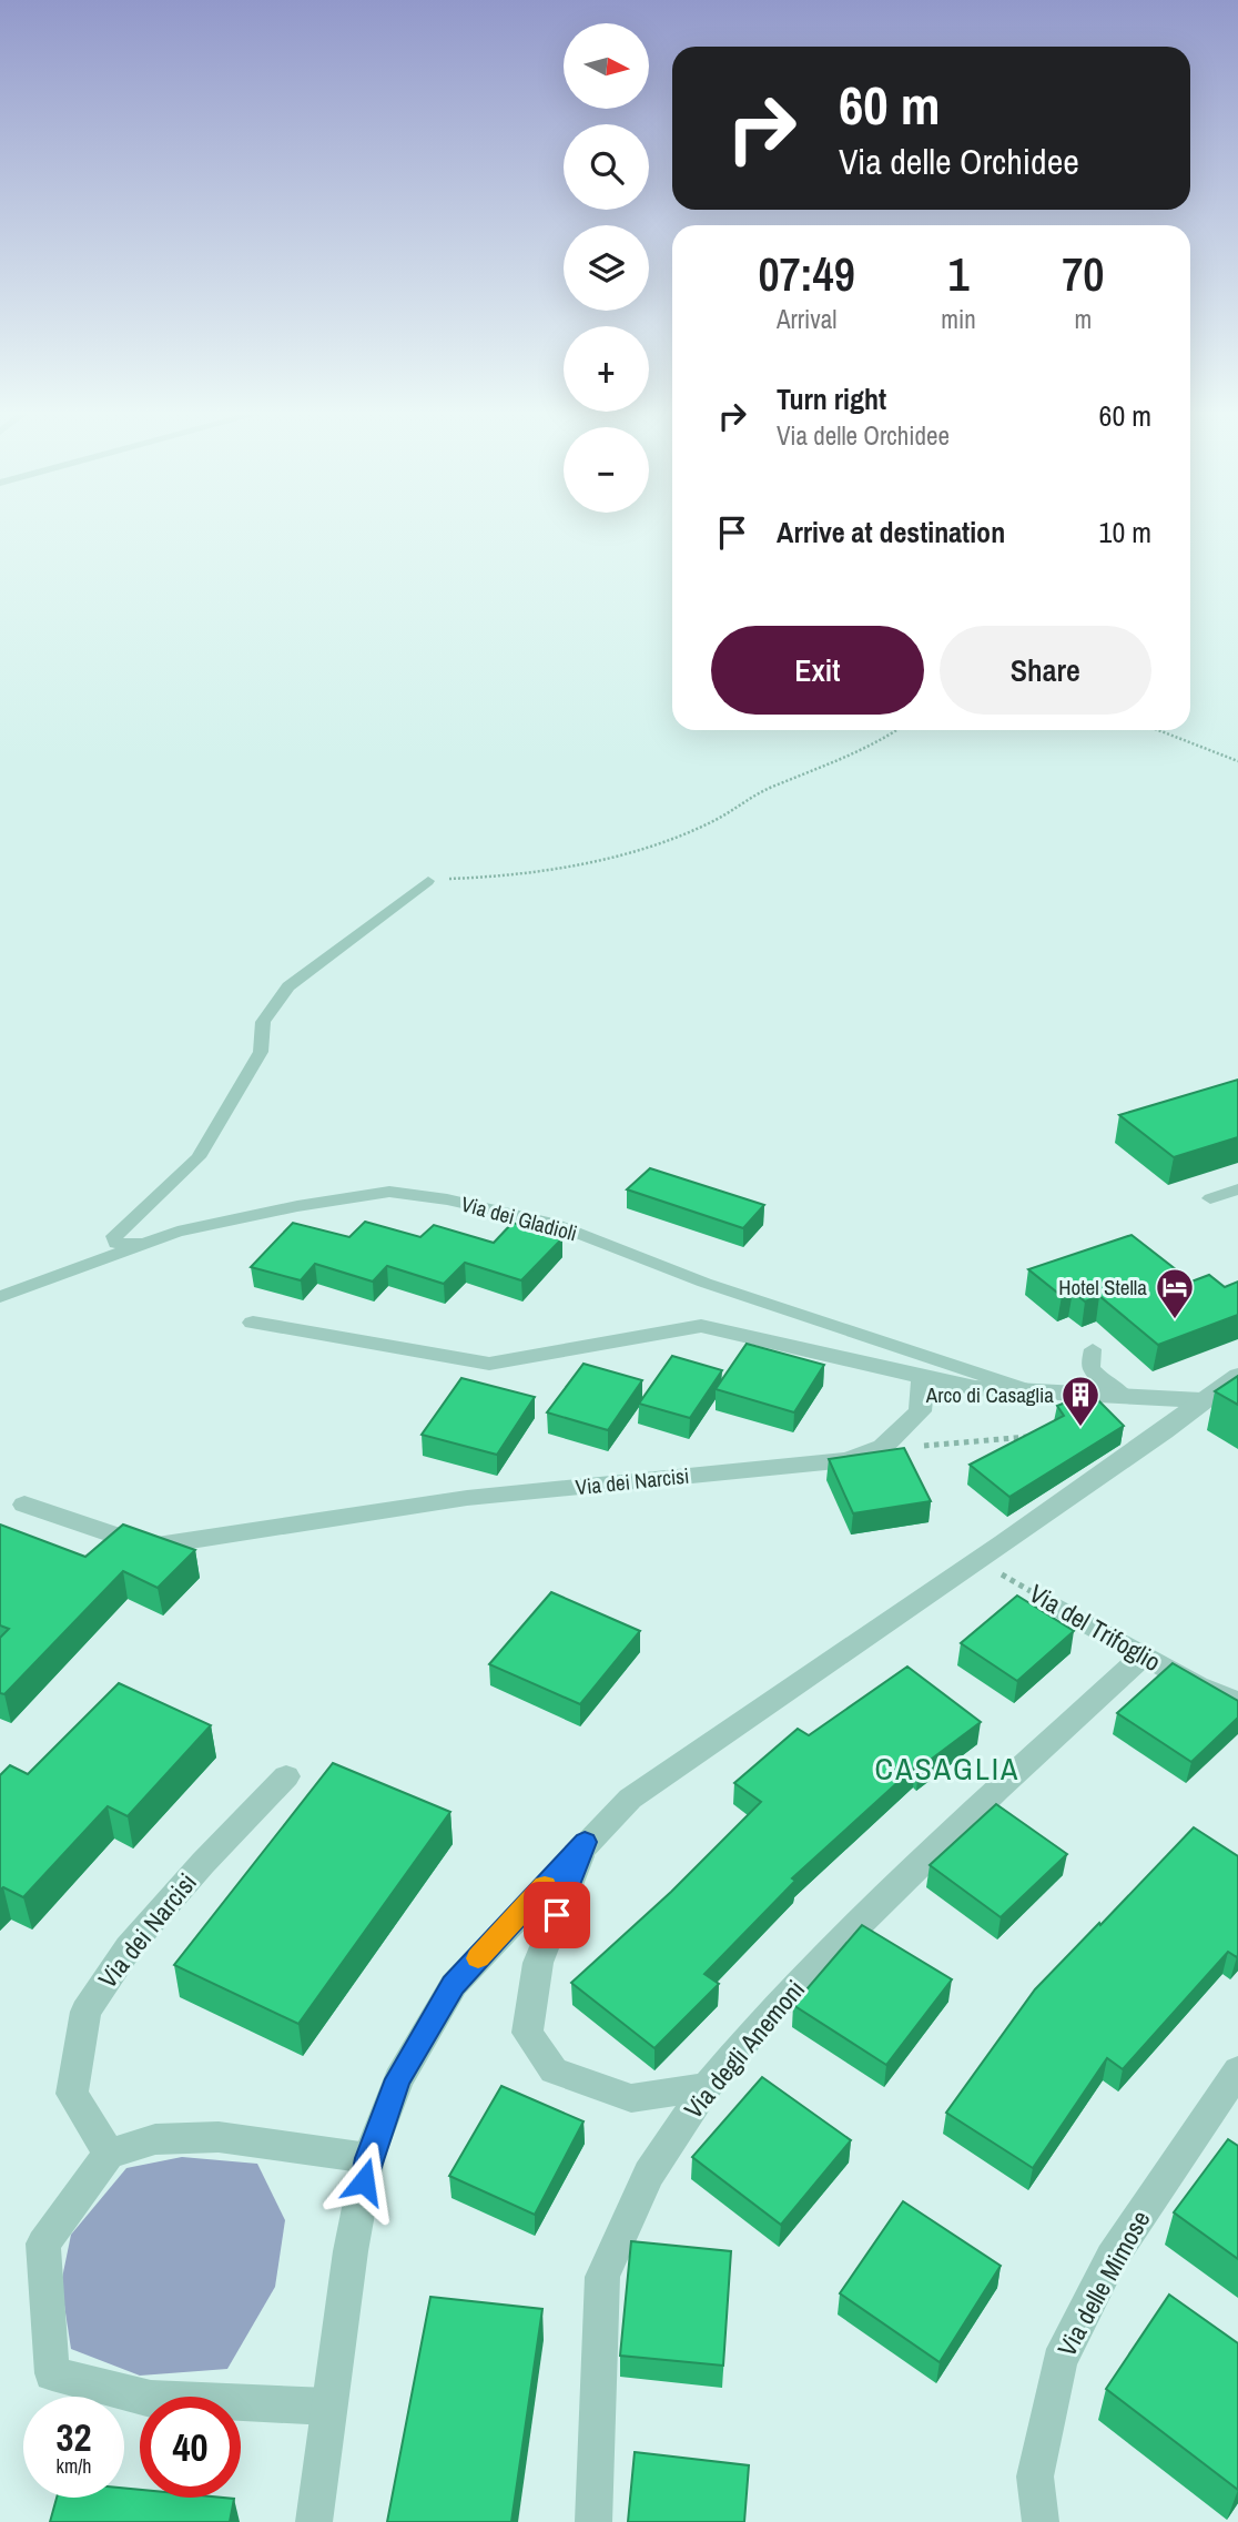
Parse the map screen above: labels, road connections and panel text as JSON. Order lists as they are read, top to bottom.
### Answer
{
  "streets": {
    "street": [
      "Via dei Narcisi",
      "Via del Trifoglio",
      "Via degli Anemoni",
      "Via delle Mimose"
    ],
    "lane": ["Via dei Gladioli"]
  },
  "crossings": [
    ["Via del Trifoglio", "Via degli Anemoni"]
  ],
  "districts": ["CASAGLIA"],
  "places": {
    "hotel": ["Hotel Stella"],
    "building": ["Arco di Casaglia"]
  },
  "north": "right",
  "page": {
    "map_buttons": ["+", "−"],
    "turn": ["60 m", "Via delle Orchidee"],
    "eta": [
      "07:49",
      "Arrival",
      "1",
      "min",
      "70",
      "m"
    ],
    "list": [
      {
        "name": "Turn right",
        "note": "Via delle Orchidee",
        "value": "60 m"
      },
      {
        "name": "Arrive at destination",
        "value": "10 m"
      }
    ],
    "buttons": ["Exit", "Share"],
    "speed": "32 km/h",
    "limit": "40"
  }
}
